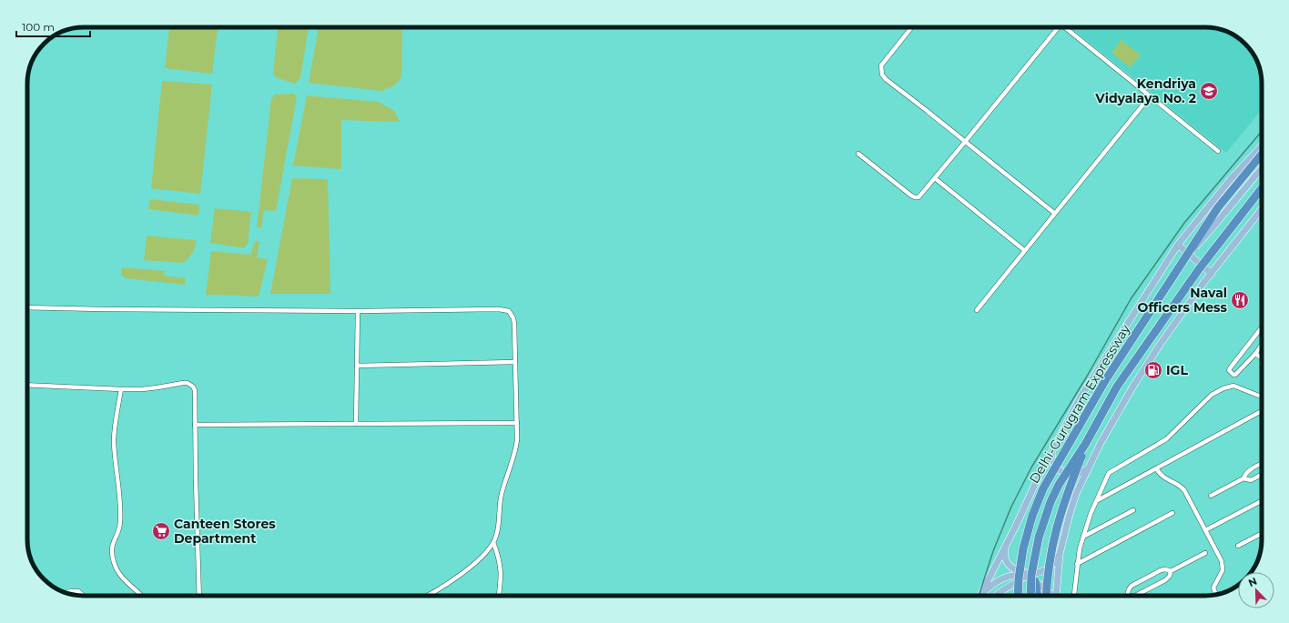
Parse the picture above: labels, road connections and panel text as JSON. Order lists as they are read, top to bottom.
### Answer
{
  "streets": {
    "highway": ["Delhi-Gurugram Expressway"]
  },
  "places": {
    "school or university": ["Kendriya Vidyalaya No. 2"],
    "restaurant": ["Naval Officers Mess"],
    "fuel station": ["IGL"],
    "supermarket": ["Canteen Stores Department"]
  },
  "scale_bar": "100 m",
  "north": "top left"
}
